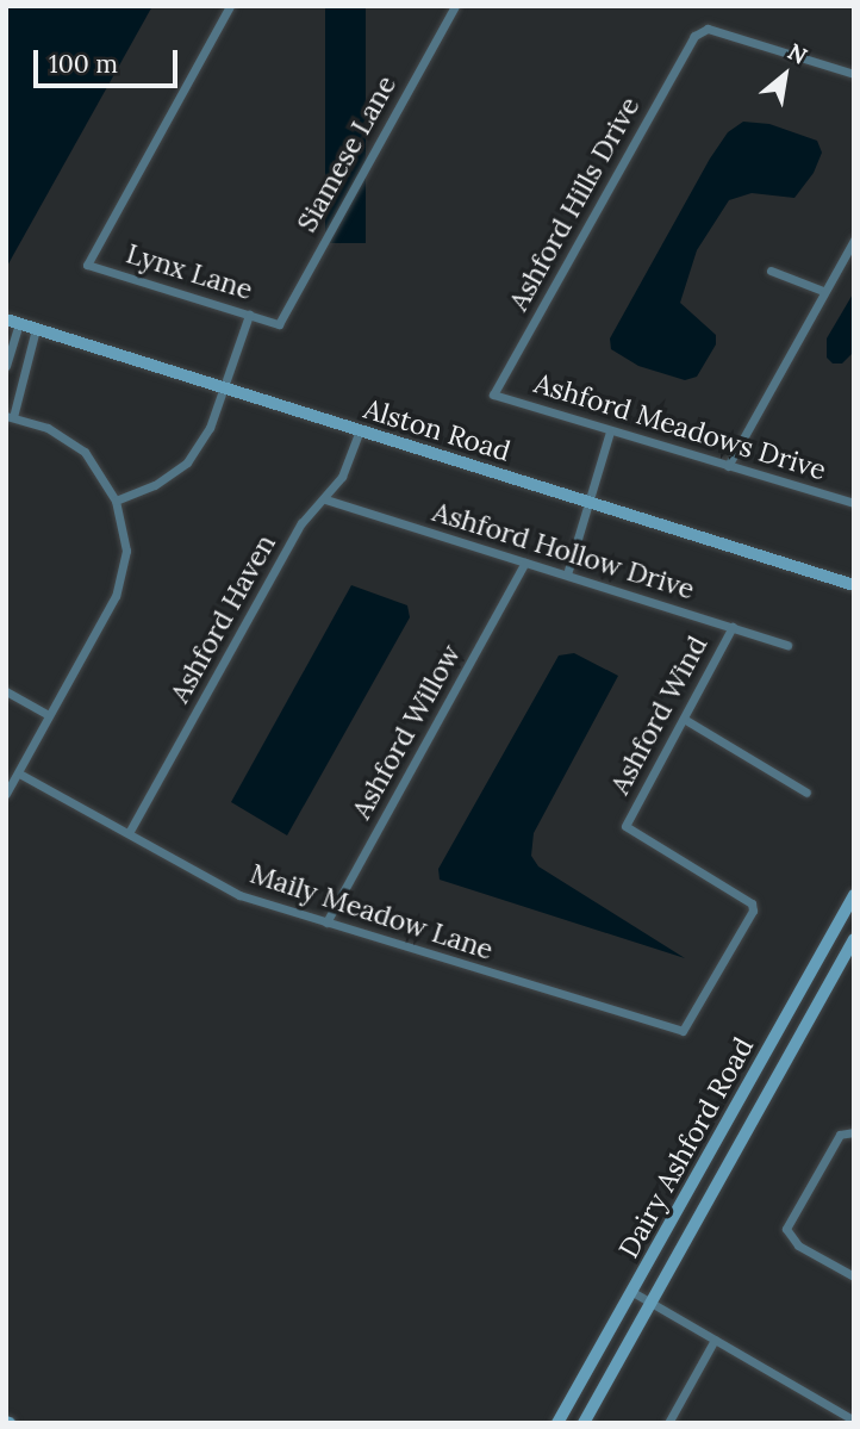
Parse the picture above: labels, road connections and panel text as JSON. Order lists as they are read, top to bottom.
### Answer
{
  "streets": {
    "main road": ["Alston Road", "Dairy Ashford Road"],
    "street": [
      "Siamese Lane",
      "Ashford Hills Drive",
      "Lynx Lane",
      "Ashford Meadows Drive",
      "Ashford Hollow Drive",
      "Ashford Haven",
      "Ashford Wind",
      "Ashford Willow",
      "Maily Meadow Lane"
    ]
  },
  "crossings": [
    ["Siamese Lane", "Lynx Lane"],
    ["Ashford Hills Drive", "Ashford Meadows Drive"],
    ["Alston Road", "Ashford Haven"],
    ["Ashford Hollow Drive", "Ashford Haven"],
    ["Ashford Hollow Drive", "Ashford Wind"],
    ["Ashford Hollow Drive", "Ashford Willow"],
    ["Ashford Haven", "Maily Meadow Lane"],
    ["Ashford Wind", "Maily Meadow Lane"],
    ["Ashford Willow", "Maily Meadow Lane"]
  ],
  "scale_bar": "100 m",
  "north": "top right"
}
